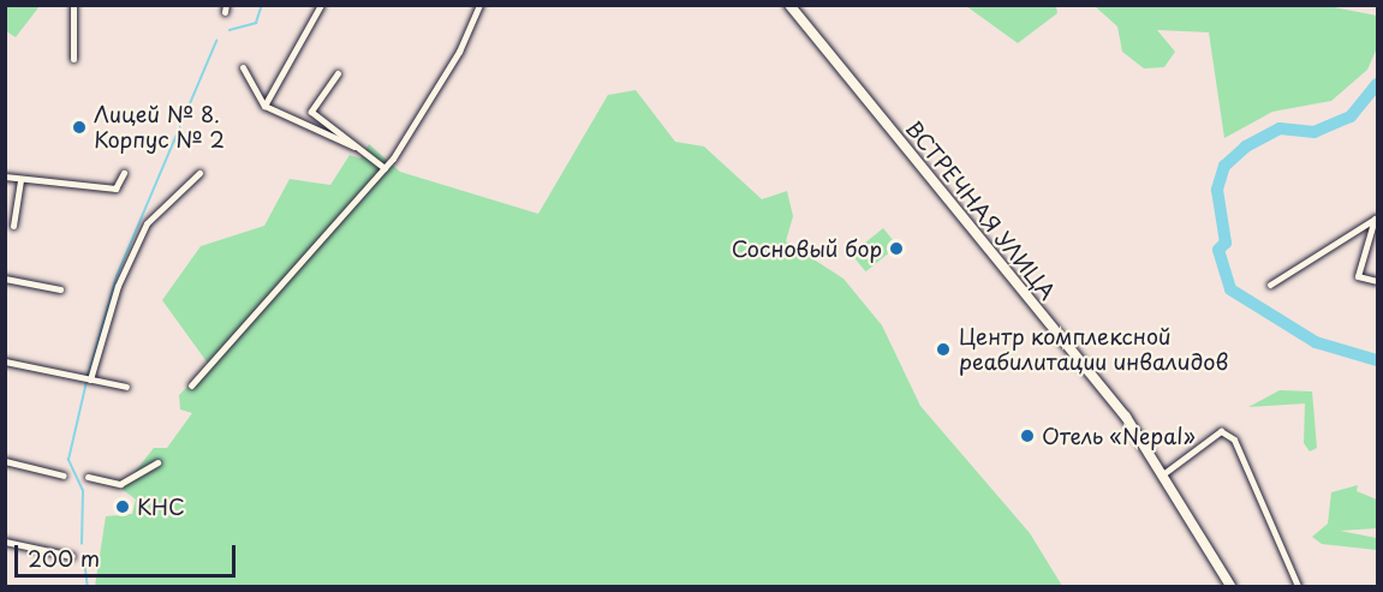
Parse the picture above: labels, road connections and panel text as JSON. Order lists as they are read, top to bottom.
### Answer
{
  "streets": {
    "main road": ["ВСТРЕЧНАЯ УЛИЦА"]
  },
  "places": [
    "Лицей № 8. Корпус № 2",
    "Сосновый бор",
    "Центр комплексной реабилитации инвалидов",
    "Отель «Nepal»",
    "КНС"
  ],
  "scale_bar": "200 m"
}
